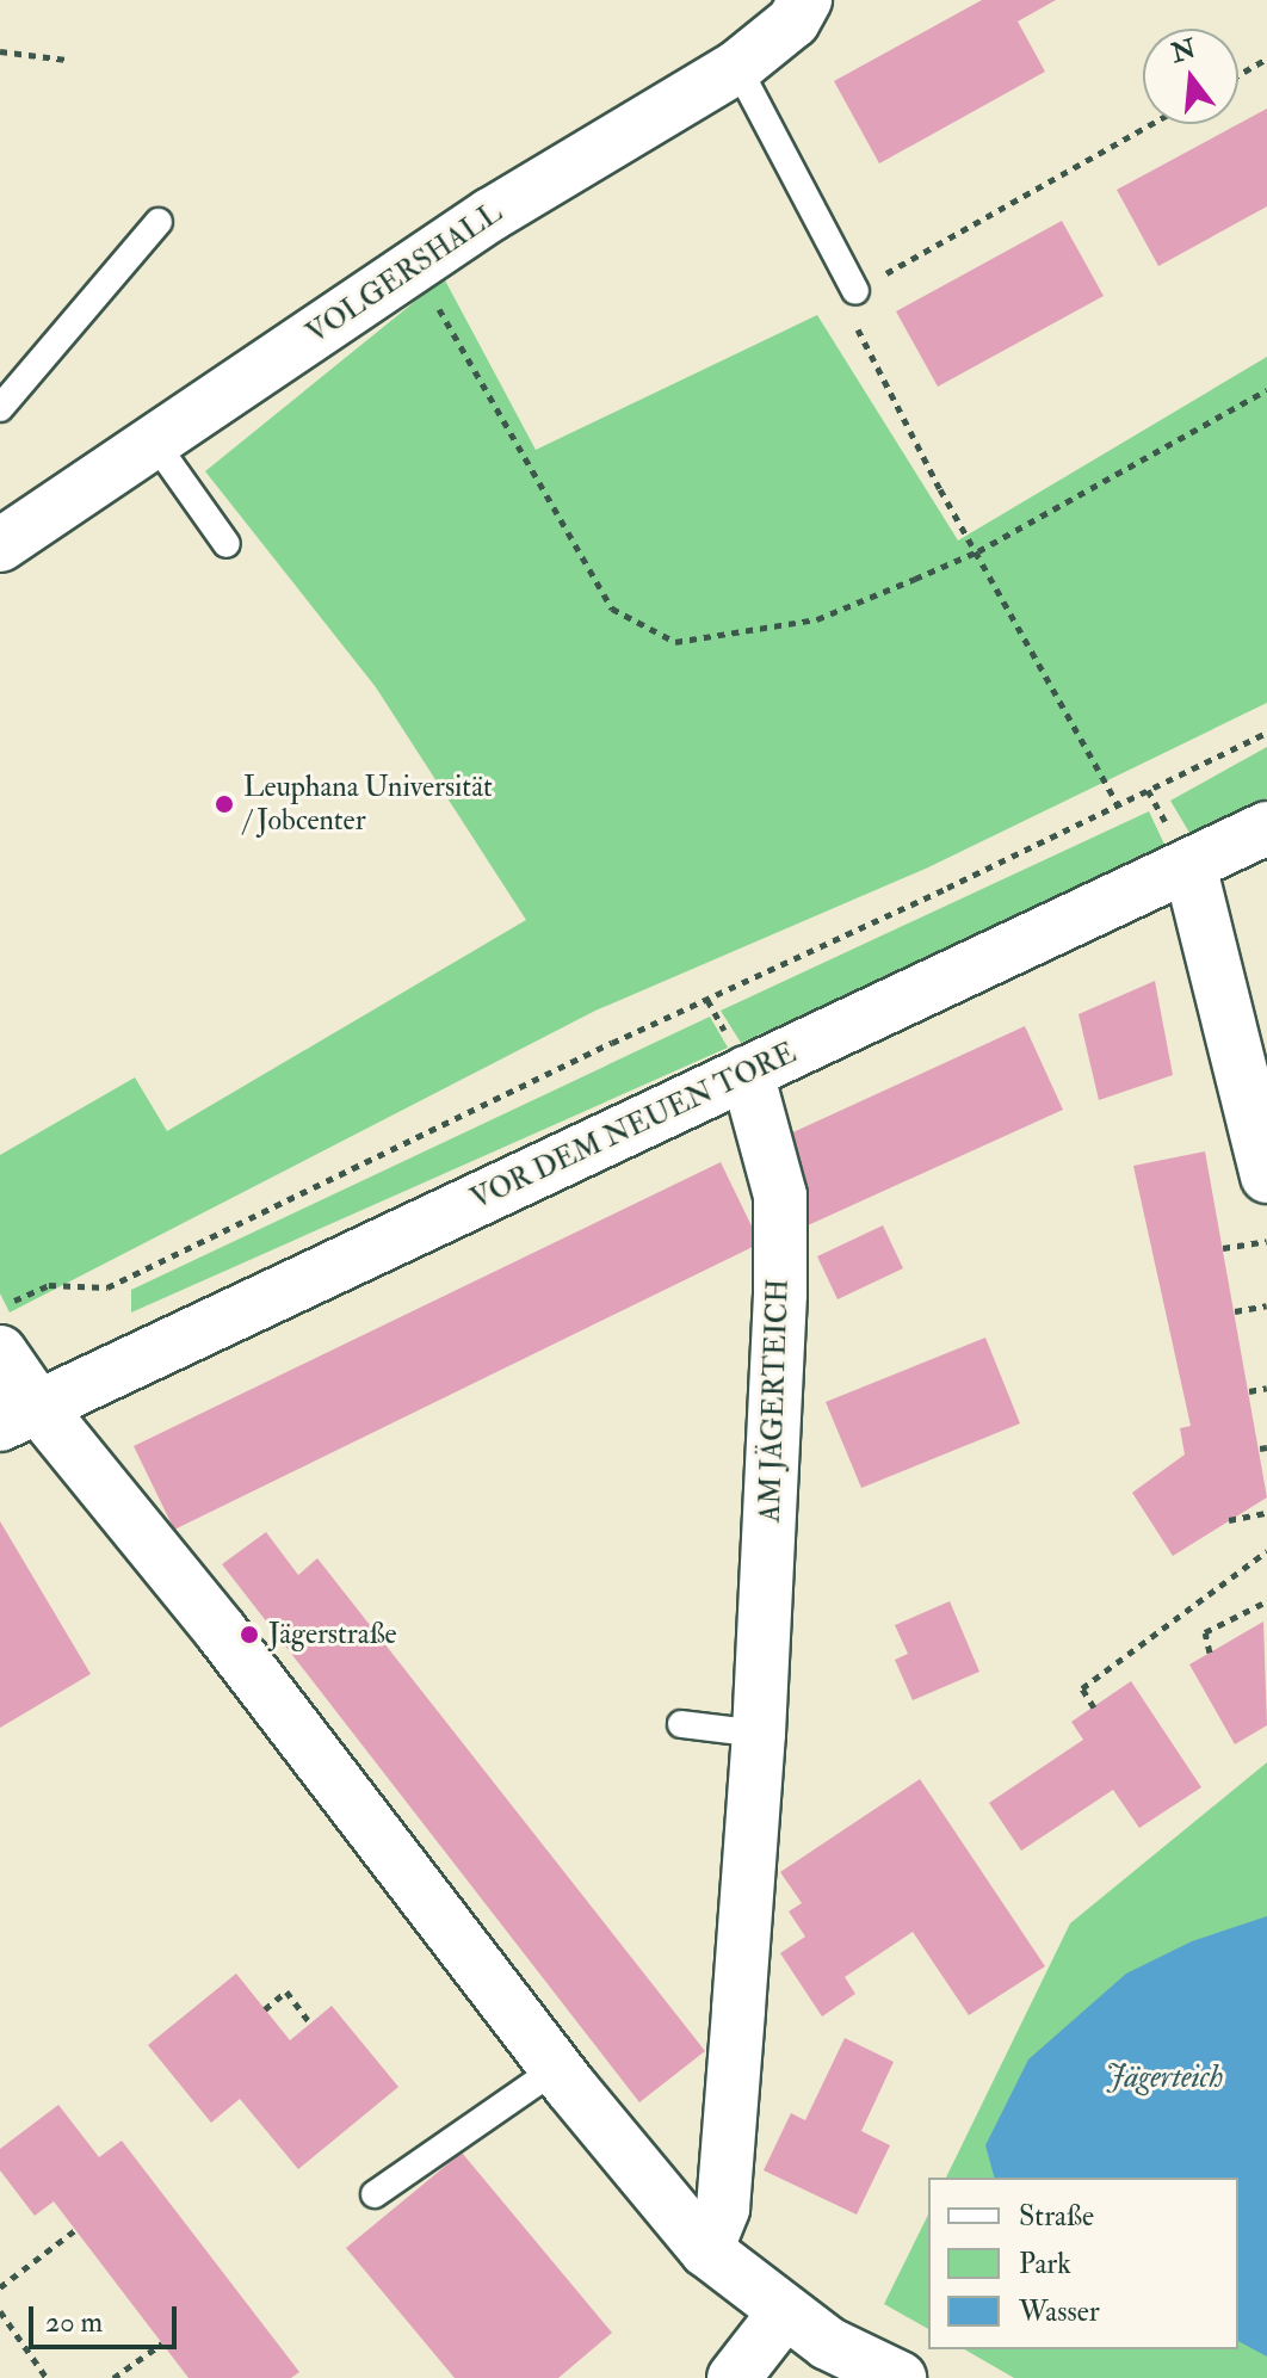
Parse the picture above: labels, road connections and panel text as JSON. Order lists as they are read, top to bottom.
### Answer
{
  "streets": {
    "street": ["VOLGERSHALL", "VOR DEM NEUEN TORE", "AM JÄGERTEICH"]
  },
  "crossings": [
    ["VOR DEM NEUEN TORE", "AM JÄGERTEICH"]
  ],
  "water": ["Jägerteich"],
  "places": ["Leuphana Universität / Jobcenter", "Jägerstraße"],
  "legend": ["Straße", "Park", "Wasser"],
  "scale_bar": "20 m",
  "north": "top"
}
